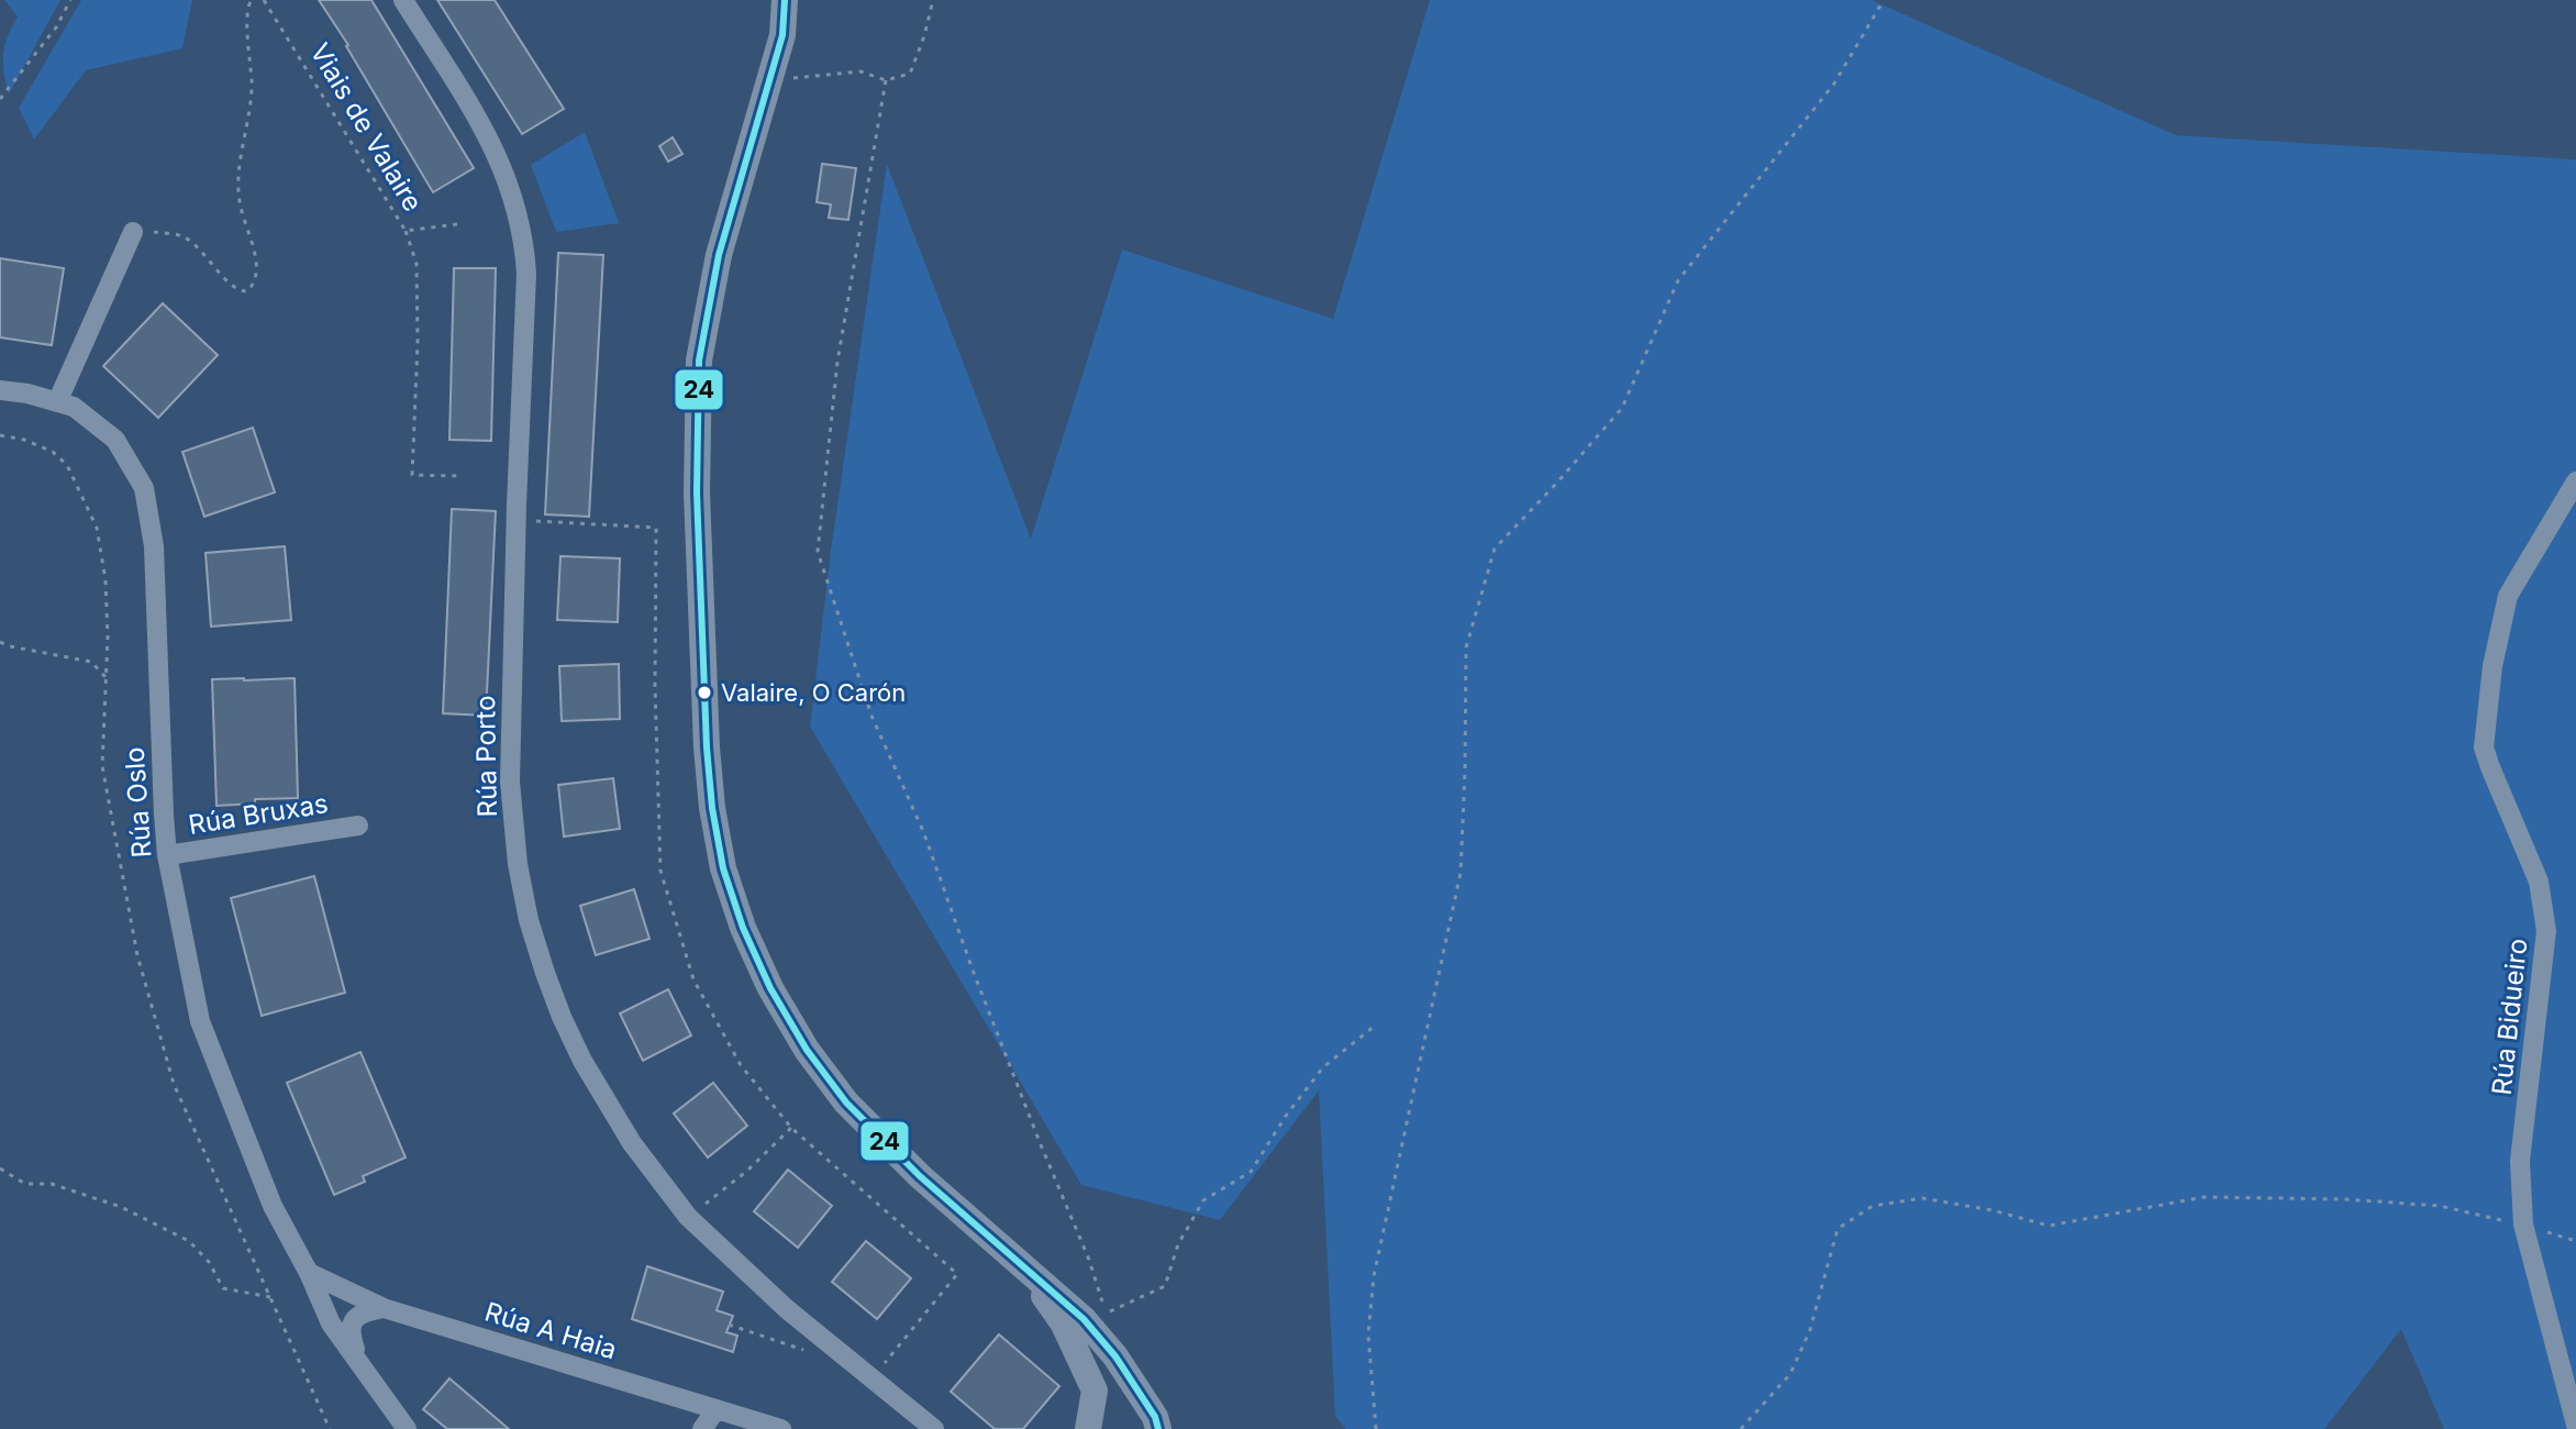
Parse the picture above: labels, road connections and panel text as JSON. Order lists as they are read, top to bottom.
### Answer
{
  "streets": {
    "street": [
      "Rúa Porto",
      "Rúa Oslo",
      "Rúa Bruxas",
      "Rúa Bidueiro",
      "Rúa A Haia"
    ],
    "path": ["Viais de Valaire"]
  },
  "crossings": [
    ["Rúa Oslo", "Rúa Bruxas"],
    ["Rúa Oslo", "Rúa A Haia"]
  ],
  "places": ["Valaire, O Carón"],
  "lines": ["transit line 24"]
}
